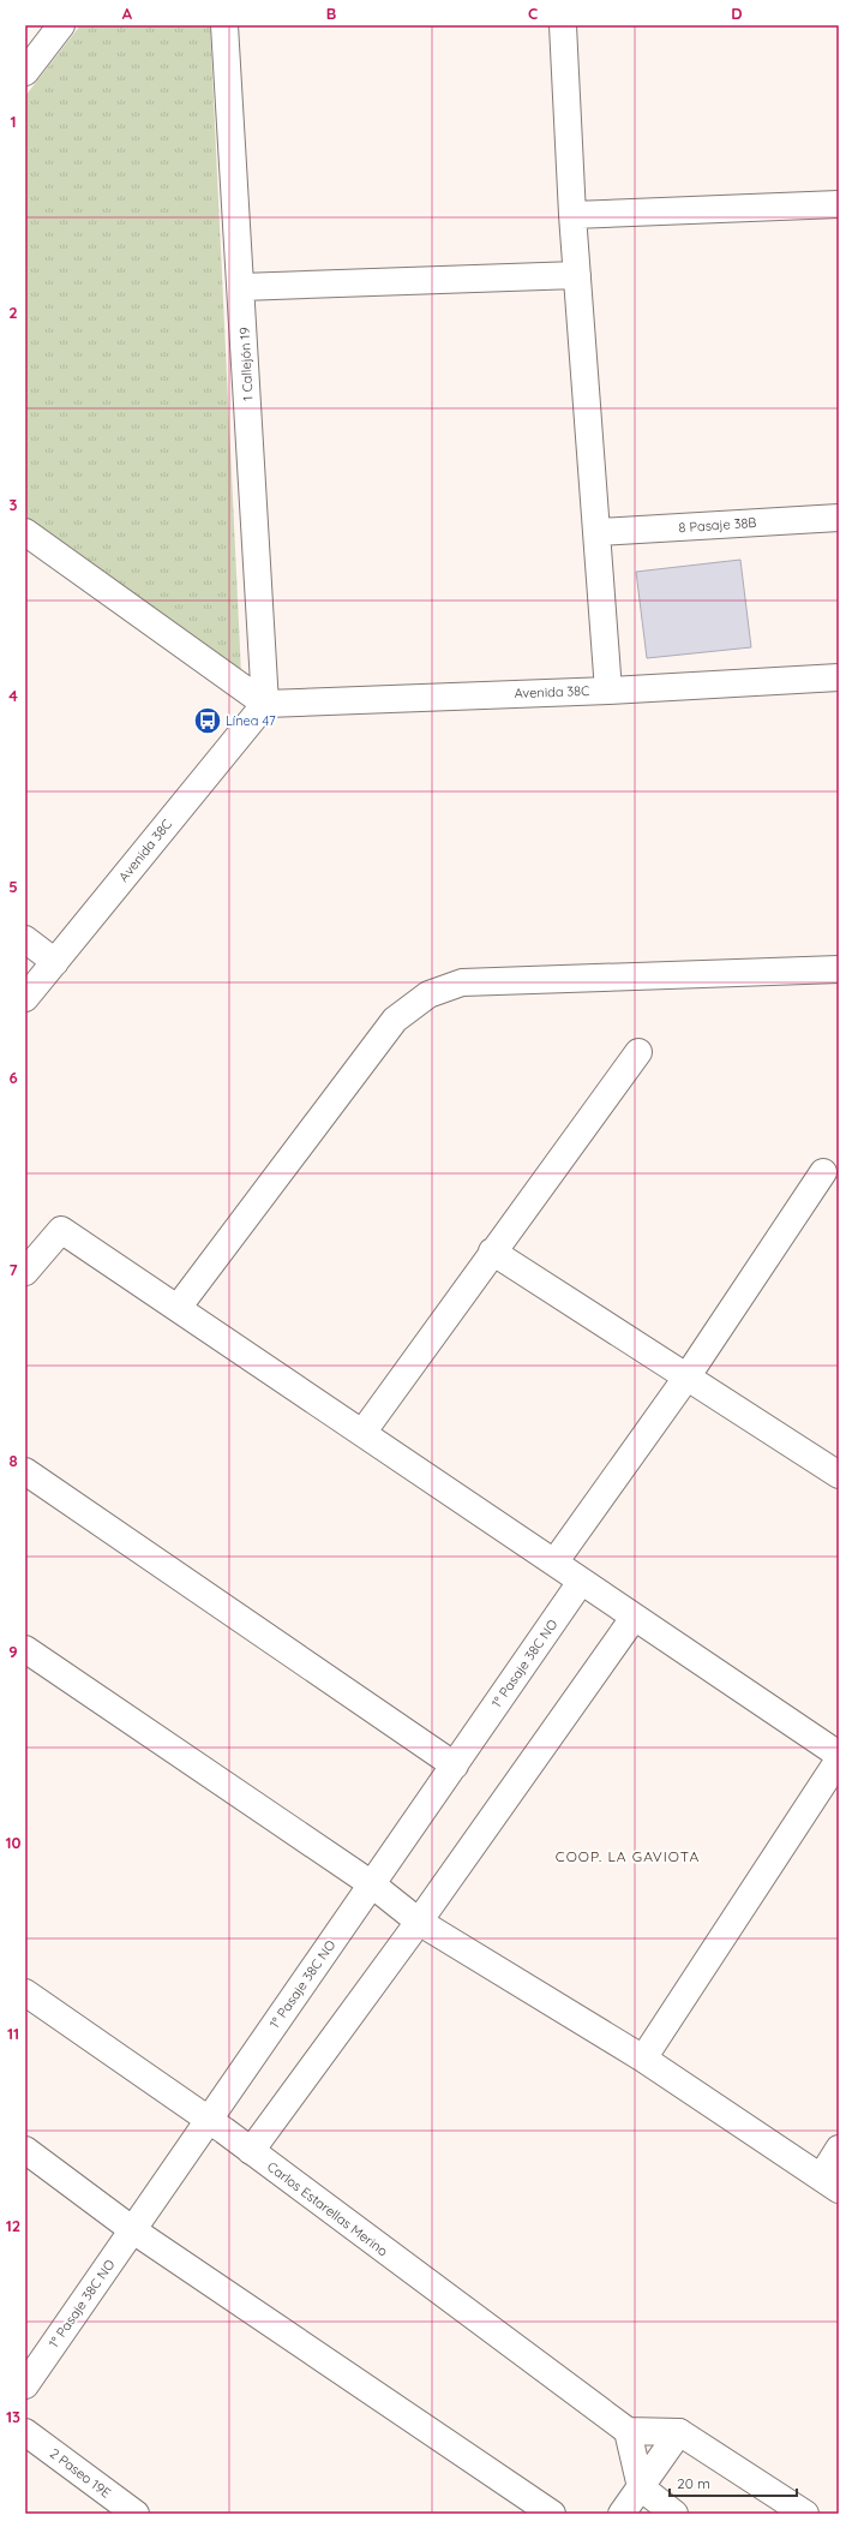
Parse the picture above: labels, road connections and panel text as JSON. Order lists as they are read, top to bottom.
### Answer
{
  "streets": {
    "street": [
      "1 Callejón 19",
      "8 Pasaje 38B",
      "Avenida 38C",
      "1° Pasaje 38C NO",
      "Carlos Estarellas Merino",
      "2 Paseo 19E"
    ]
  },
  "crossings": [
    ["1 Callejón 19", "Avenida 38C"],
    ["1° Pasaje 38C NO", "Carlos Estarellas Merino"]
  ],
  "districts": ["COOP. LA GAVIOTA"],
  "places": {
    "bus stop": ["Línea 47"]
  },
  "scale_bar": "20 m",
  "grid": {
    "columns": [
      "A",
      "B",
      "C",
      "D"
    ],
    "rows": [
      "1",
      "2",
      "3",
      "4",
      "5",
      "6",
      "7",
      "8",
      "9",
      "10",
      "11",
      "12",
      "13"
    ]
  }
}
